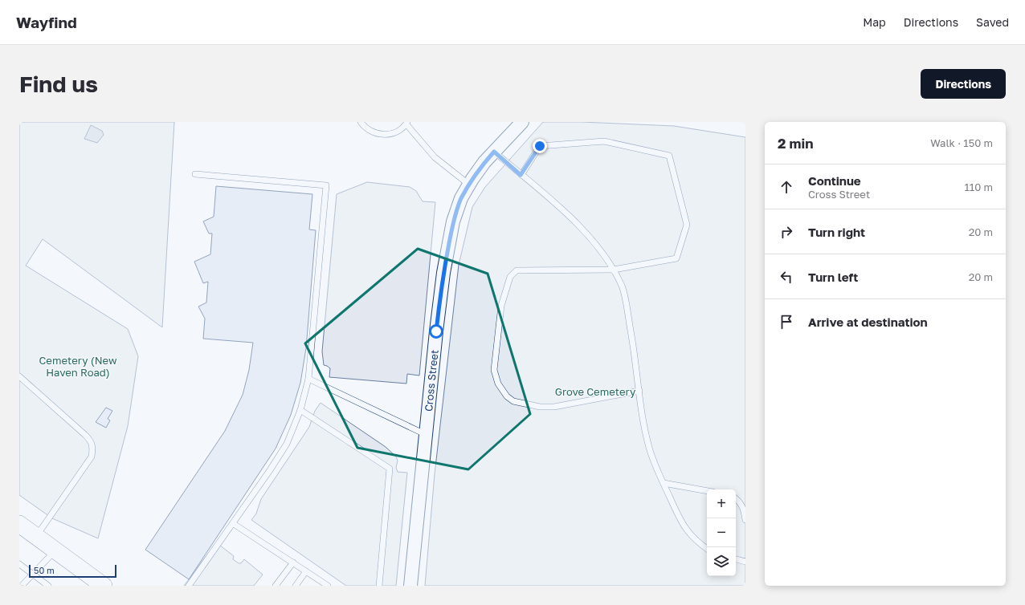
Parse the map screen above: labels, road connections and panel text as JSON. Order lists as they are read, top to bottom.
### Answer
{
  "streets": {
    "street": ["Cross Street"]
  },
  "parks": ["Cemetery (New Haven Road)", "Grove Cemetery"],
  "scale_bar": "50 m",
  "page": {
    "header": "Wayfind",
    "nav": ["Map", "Directions", "Saved"],
    "buttons": "Directions",
    "title": "Find us",
    "heading": ["2 min", "Walk · 150 m"],
    "list": [
      ["Continue", "Cross Street", "110 m"],
      ["Turn right", "20 m"],
      ["Turn left", "20 m"],
      "Arrive at destination"
    ],
    "map_buttons": ["+", "−"],
    "scale": "50 m"
  }
}
